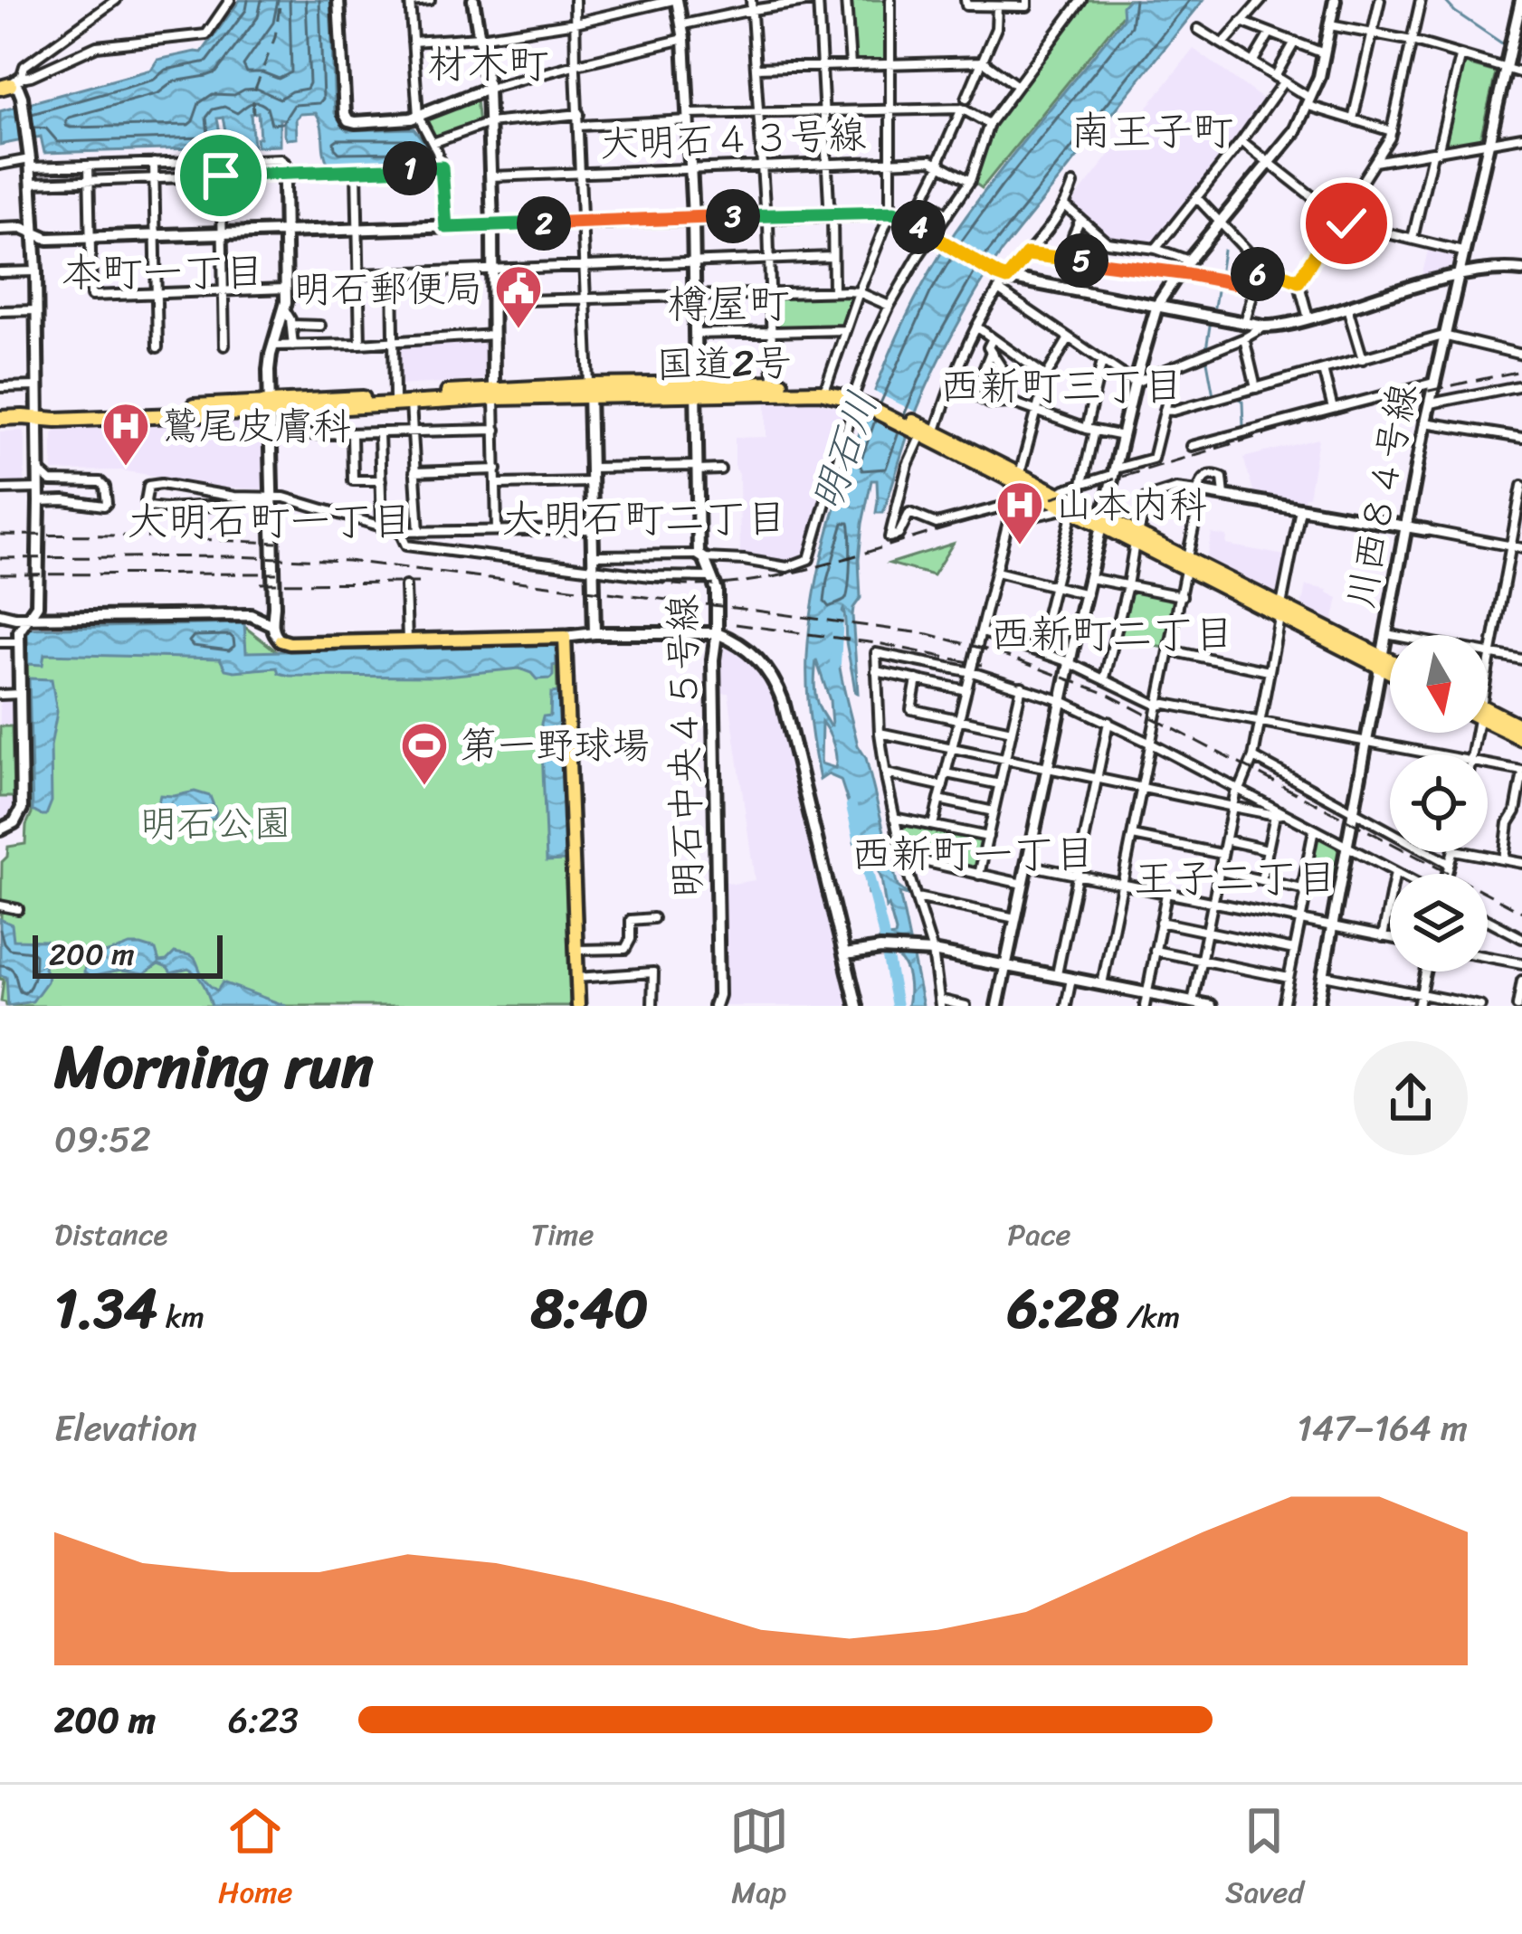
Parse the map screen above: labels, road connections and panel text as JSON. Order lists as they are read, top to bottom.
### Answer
{
  "streets": {
    "highway": ["国道2号"],
    "street": ["大明石４３号線", "川西８４号線", "明石中央４５号線"]
  },
  "crossings": [
    ["国道2号", "川西８４号線"]
  ],
  "districts": [
    "材木町",
    "南王子町",
    "本町一丁目",
    "樽屋町",
    "西新町三丁目",
    "大明石町二丁目",
    "大明石町一丁目",
    "西新町二丁目",
    "西新町一丁目",
    "王子二丁目"
  ],
  "water": ["明石川"],
  "parks": ["明石公園"],
  "places": {
    "public building": ["明石郵便局"],
    "hospital": ["鷲尾皮膚科", "山本内科"],
    "sports": ["第一野球場"]
  },
  "scale_bar": "200 m",
  "north": "bottom",
  "page": {
    "pins": [
      "1",
      "3",
      "2",
      "4",
      "5",
      "6"
    ],
    "scale": "200 m",
    "heading": ["Morning run", "09:52"],
    "stats": [
      ["Distance", "1.34 km"],
      ["Time", "8:40"],
      ["Pace", "6:28 /km"]
    ],
    "chart": ["Elevation", "147–164 m"],
    "list": [
      {
        "name": "200 m",
        "note": "6:23"
      }
    ],
    "tabs": ["Home", "Map", "Saved"]
  }
}
